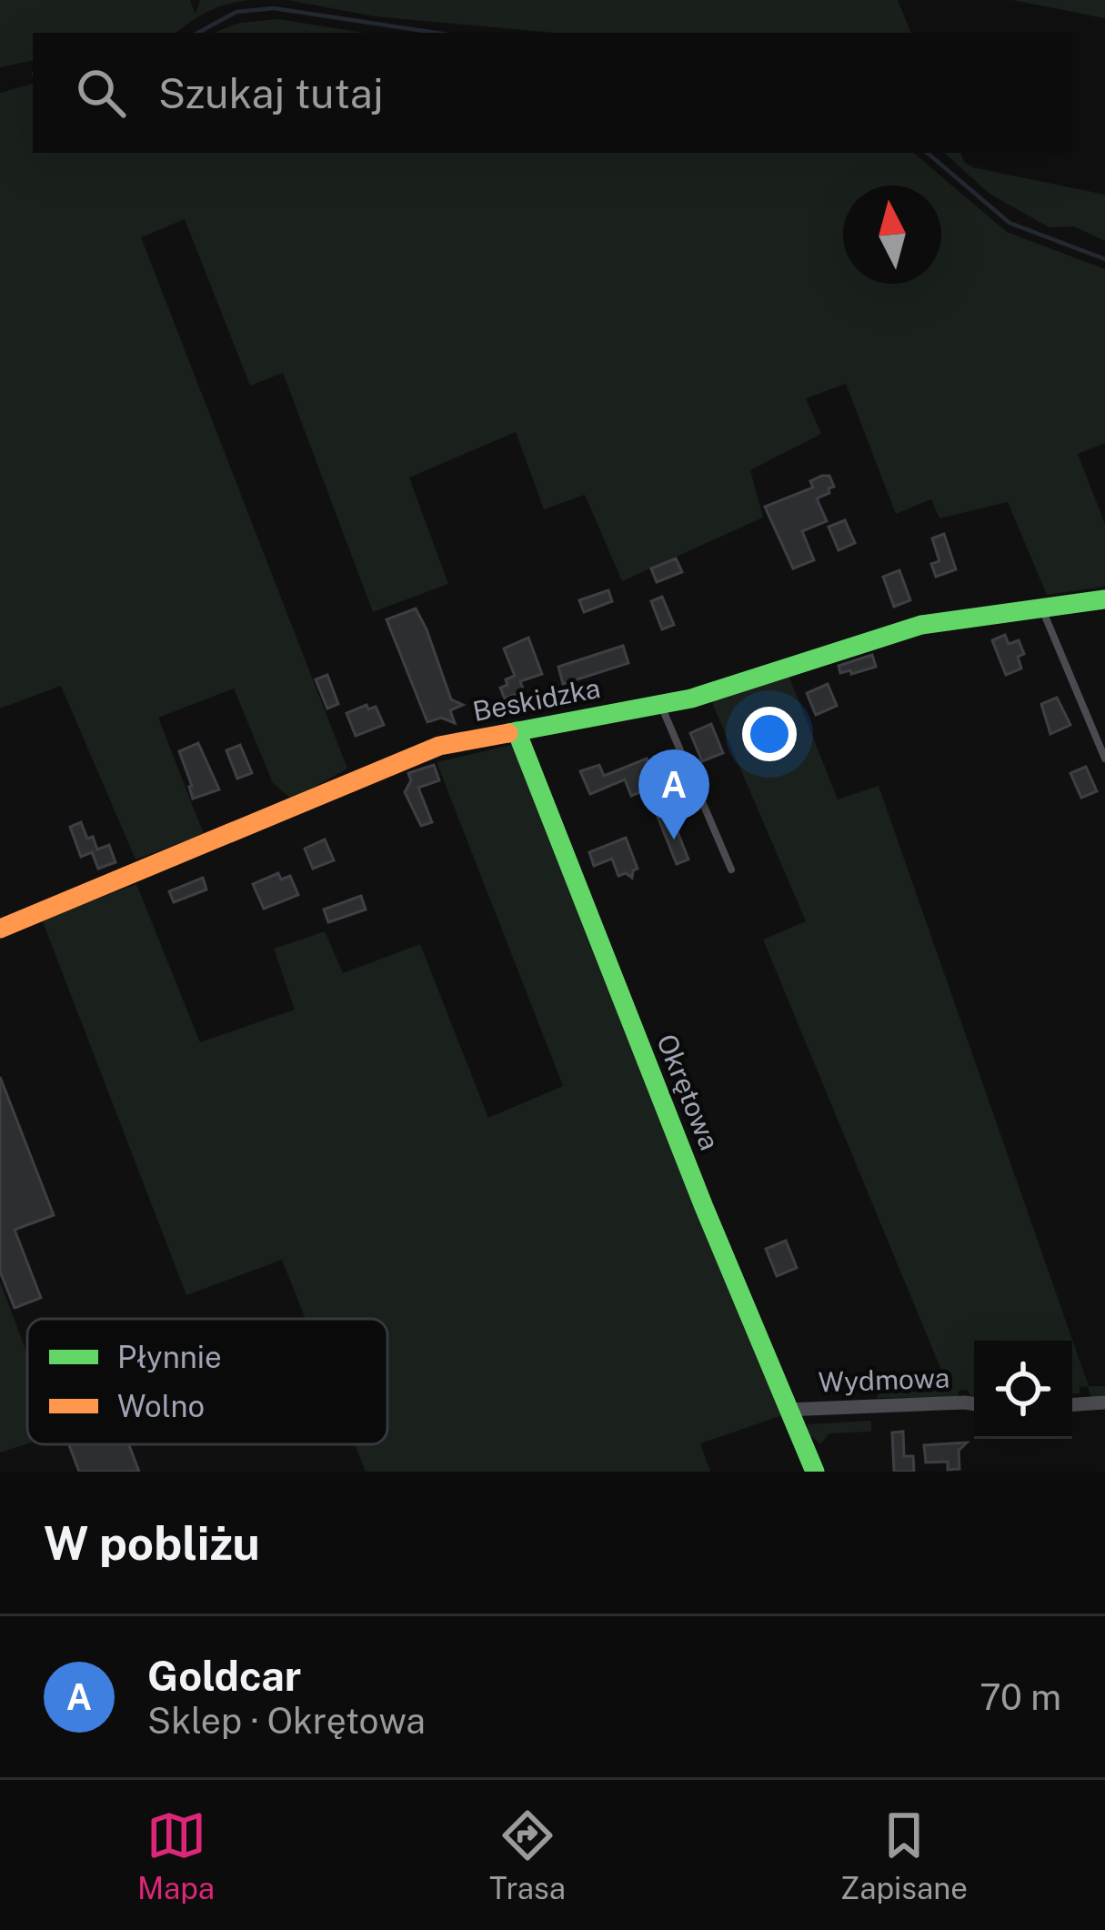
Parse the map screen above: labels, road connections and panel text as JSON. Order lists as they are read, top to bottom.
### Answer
{
  "streets": {
    "street": ["Beskidzka", "Okrętowa", "Wydmowa"]
  },
  "crossings": [
    ["Beskidzka", "Okrętowa"],
    ["Okrętowa", "Wydmowa"]
  ],
  "legend": ["Płynnie", "Wolno"],
  "north": "top",
  "page": {
    "search": "Szukaj tutaj",
    "pins": "A",
    "heading": "W pobliżu",
    "list": [
      {
        "mark": "A",
        "name": "Goldcar",
        "note": "Sklep · Okrętowa",
        "value": "70 m"
      }
    ],
    "nav": ["Mapa", "Trasa", "Zapisane"]
  }
}
